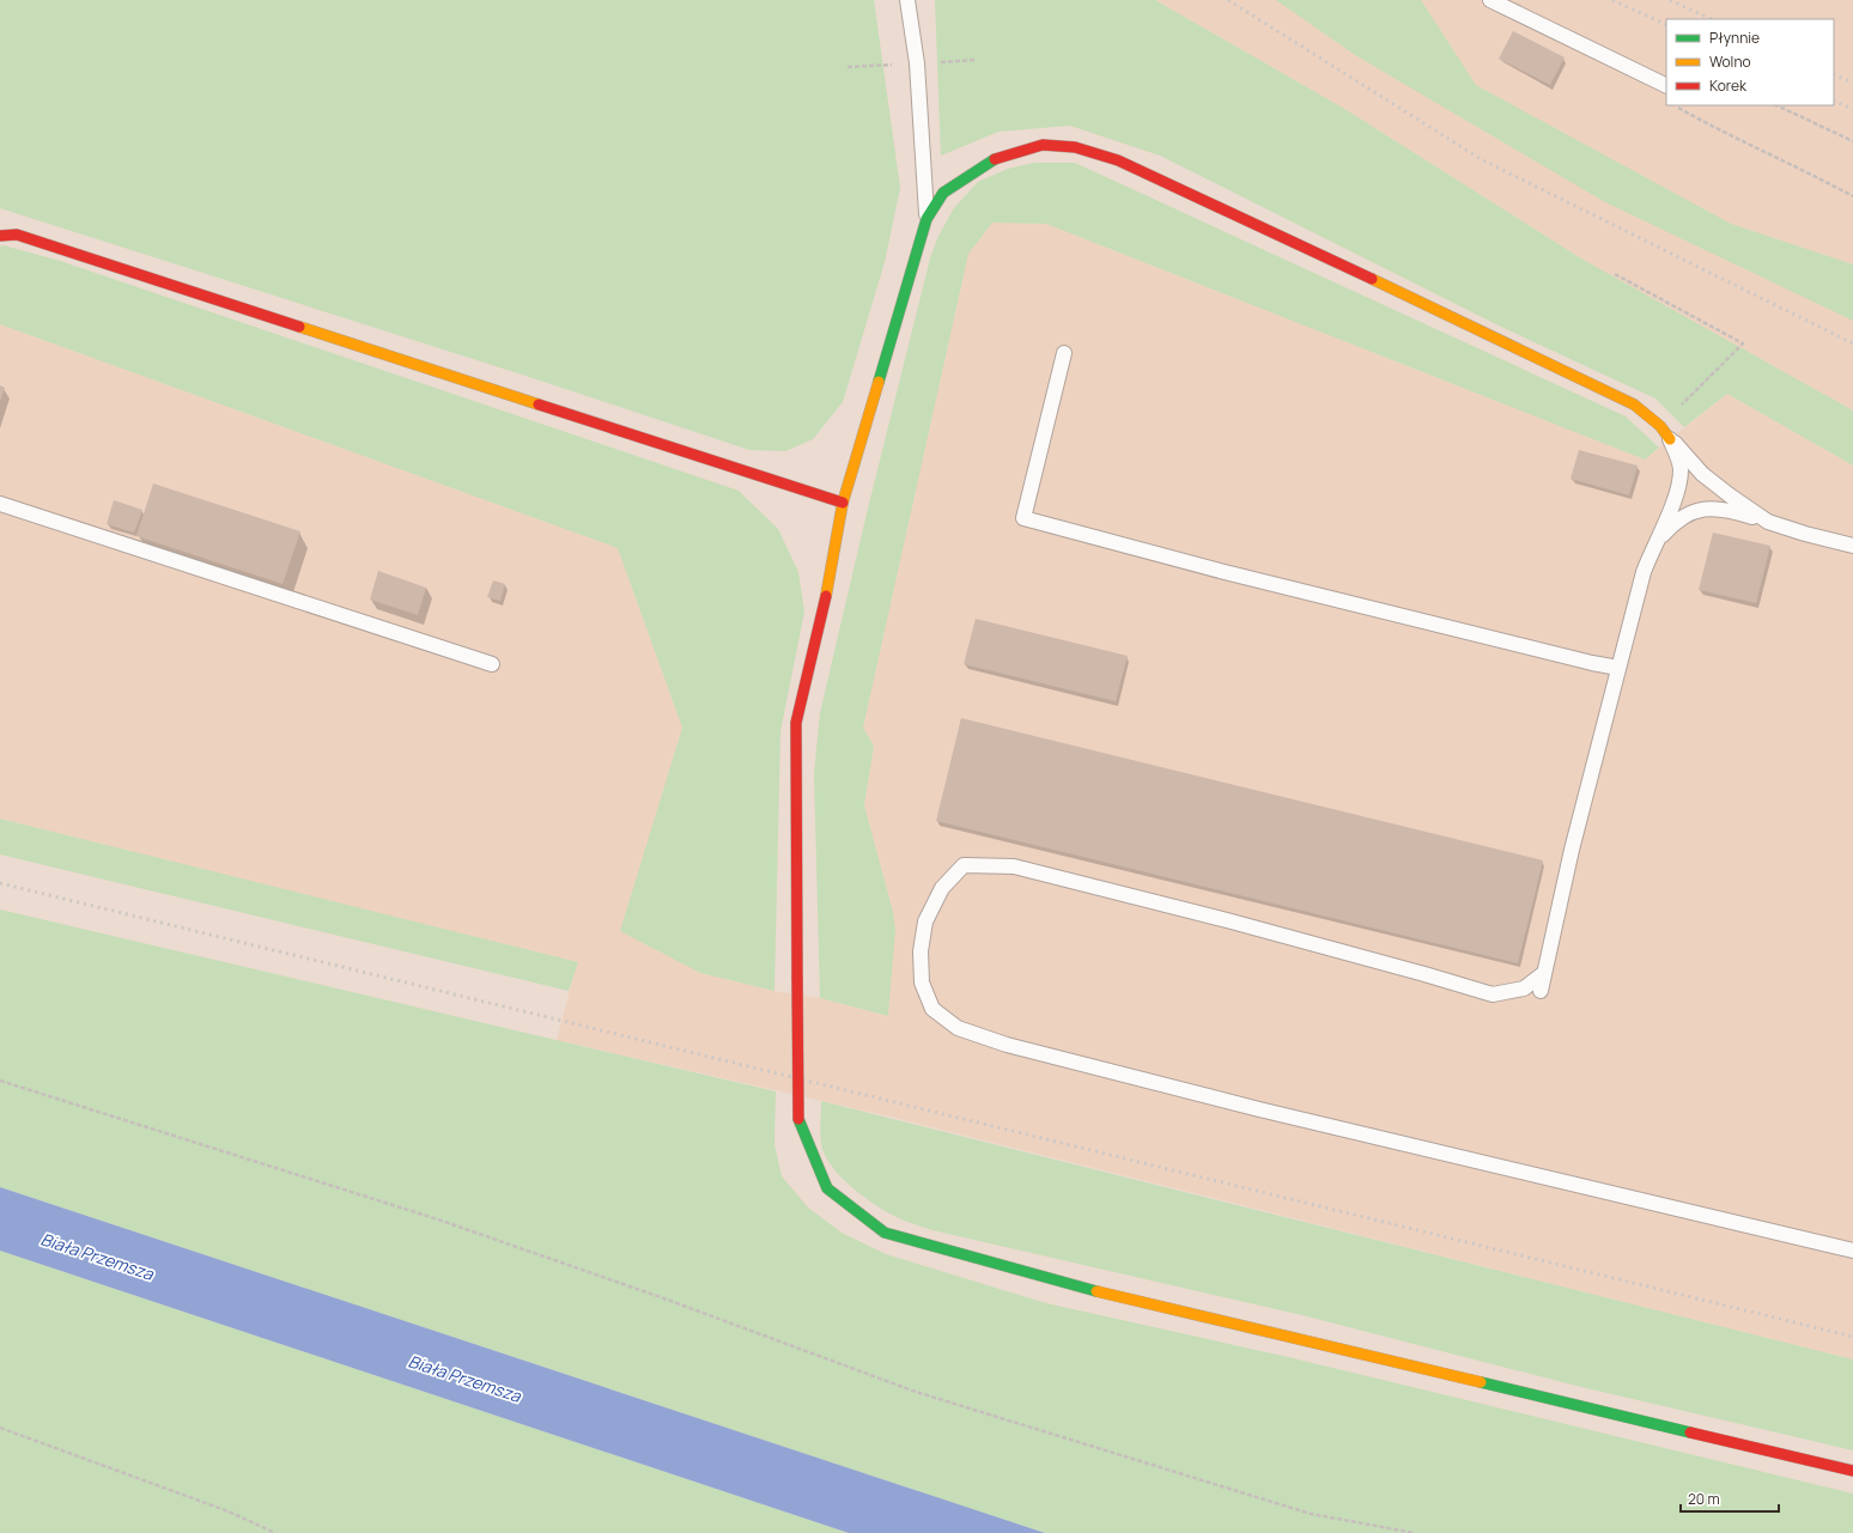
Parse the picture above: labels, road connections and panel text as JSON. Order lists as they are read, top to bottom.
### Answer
{
  "water": ["Biała Przemsza"],
  "legend": ["Płynnie", "Wolno", "Korek"],
  "scale_bar": "20 m"
}
